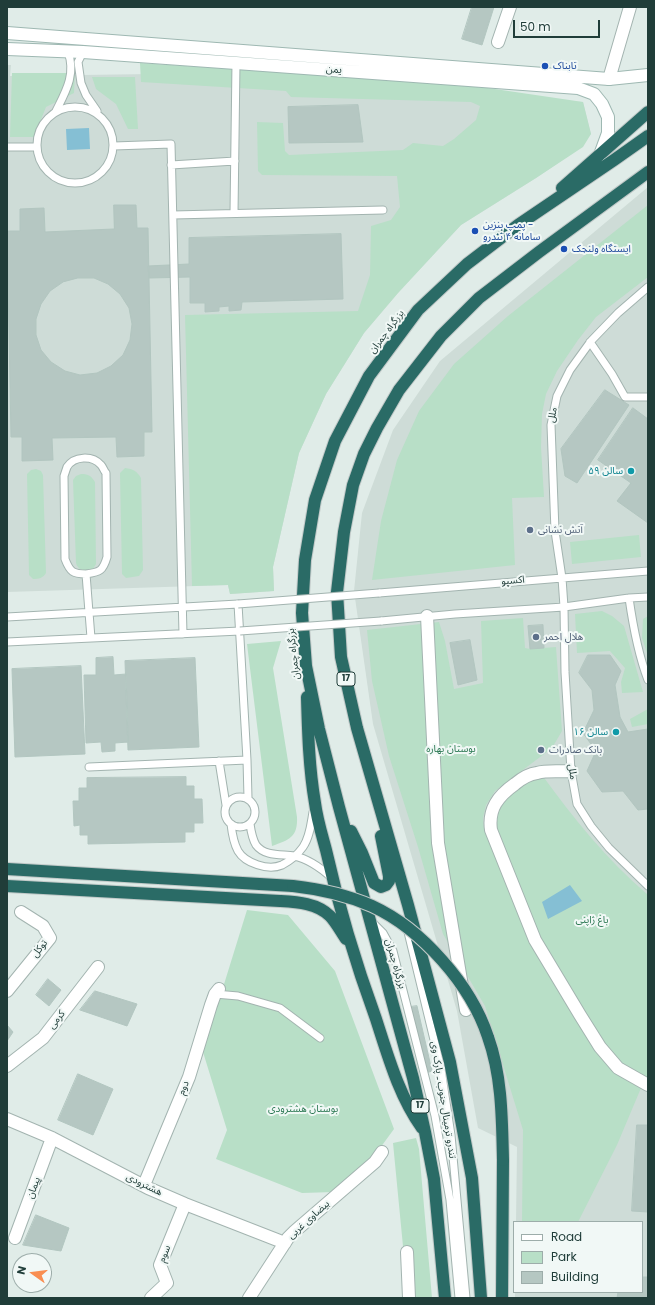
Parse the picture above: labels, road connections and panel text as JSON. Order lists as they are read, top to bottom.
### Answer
{
  "streets": {
    "highway": ["بزرگراه چمران", "17"],
    "street": [
      "یمن",
      "توکل",
      "کرمی",
      "دوم",
      "هشترودی",
      "پیمان",
      "بیضاوی غربی",
      "سوم"
    ],
    "lane": ["ملل", "اکسپو", "تندرو ترمینال جنوب ـ پارک وی"]
  },
  "crossings": [
    ["ملل", "اکسپو"],
    ["17", "تندرو ترمینال جنوب ـ پارک وی"],
    ["دوم", "هشترودی"],
    ["هشترودی", "پیمان"],
    ["هشترودی", "بیضاوی غربی"],
    ["هشترودی", "سوم"]
  ],
  "parks": ["بوستان بهاره", "باغ ژاپنی", "بوستان هشترودی"],
  "places": [
    "تابناک",
    "پمپ بنزین - سامانه ۴ تندرو",
    "ایستگاه ولنجک",
    "سالن ۵۹",
    "آتش نشانی",
    "هلال احمر",
    "سالن ۱۶",
    "بانک صادرات"
  ],
  "legend": ["Road", "Park", "Building"],
  "scale_bar": "50 m",
  "north": "left"
}
